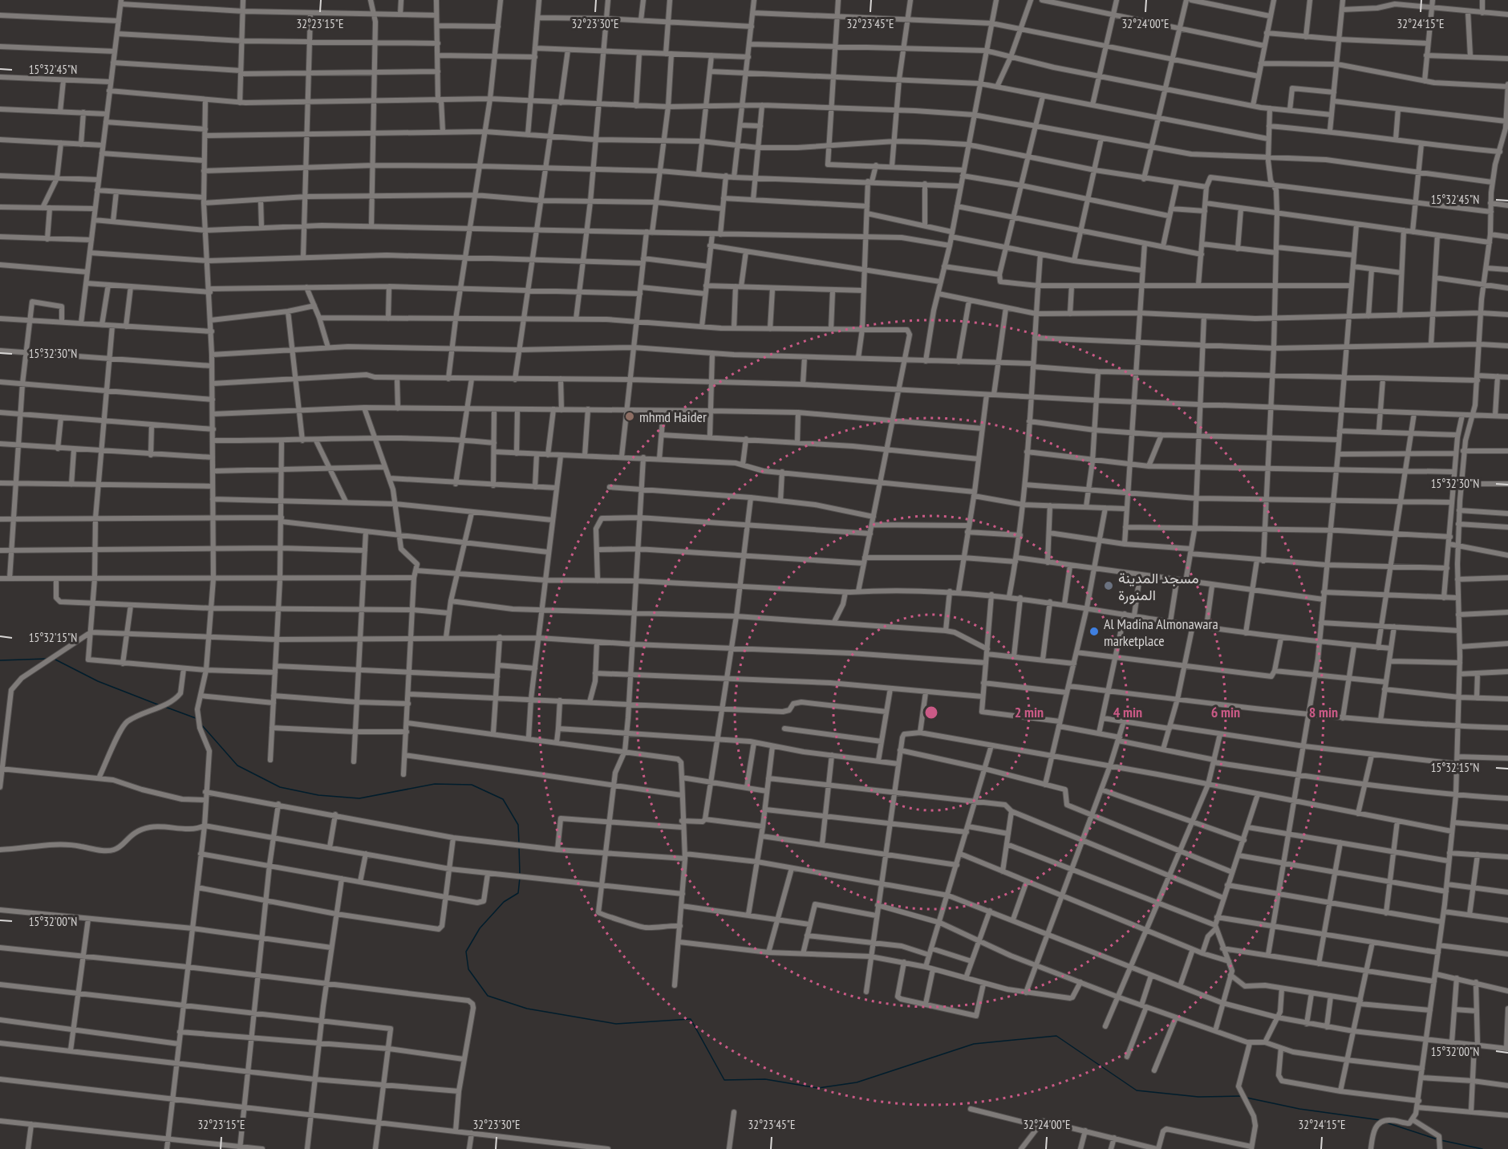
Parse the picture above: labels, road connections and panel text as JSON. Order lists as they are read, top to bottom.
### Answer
{
  "places": ["mhmd Haider", "مسجد المدينة المنورة", "Al Madina Almonawara marketplace"],
  "coordinates": [
    "32°23'15\"E",
    "32°23'30\"E",
    "32°23'45\"E",
    "32°24'00\"E",
    "32°24'15\"E",
    "15°32'45\"N",
    "15°32'30\"N",
    "15°32'15\"N",
    "15°32'00\"N"
  ],
  "rings": [
    "2 min",
    "4 min",
    "6 min",
    "8 min"
  ]
}
